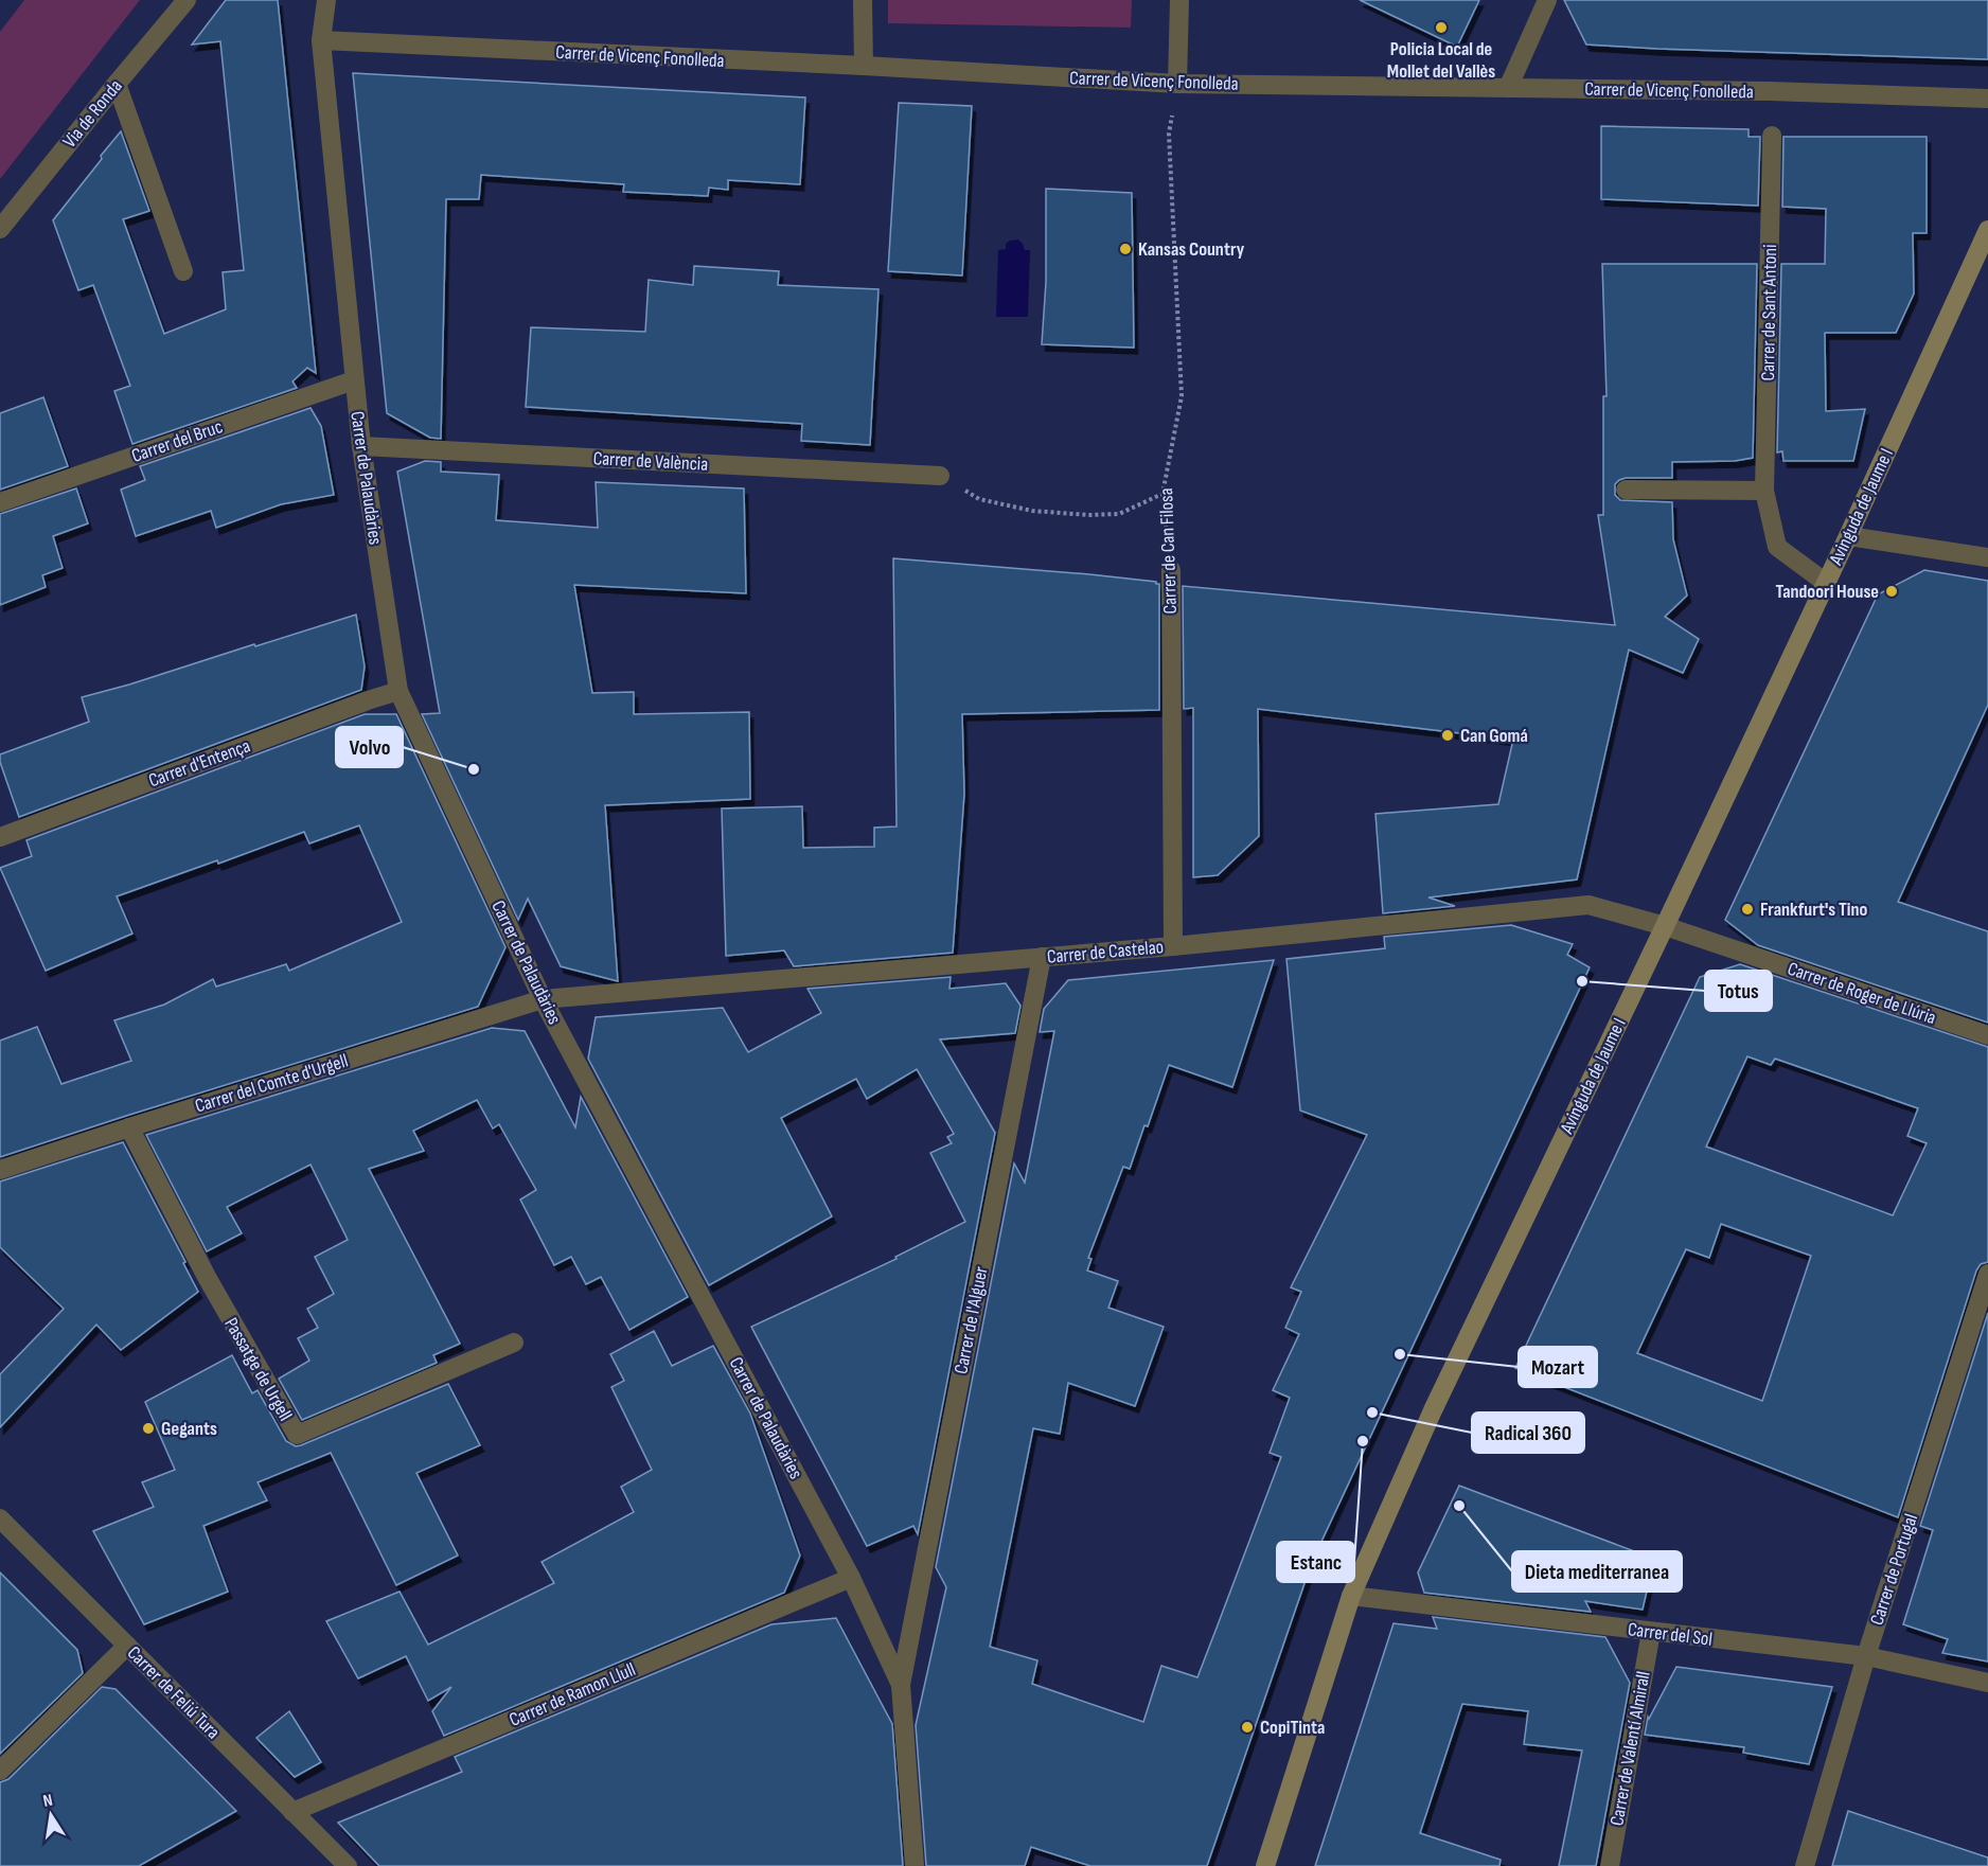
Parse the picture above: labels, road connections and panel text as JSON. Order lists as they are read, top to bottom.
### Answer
{
  "streets": {
    "street": [
      "Carrer de Vicenç Fonolleda",
      "Via de Ronda",
      "Carrer de Sant Antoni",
      "Carrer del Bruc",
      "Carrer de València",
      "Carrer de Palaudàries",
      "Avinguda de Jaume I",
      "Carrer de Can Filosa",
      "Carrer d'Entença",
      "Carrer de Castelao",
      "Carrer de Roger de Llúria",
      "Carrer del Comte d'Urgell",
      "Carrer de l'Alguer",
      "Passatge de Urgell",
      "Carrer de Portugal",
      "Carrer del Sol",
      "Carrer de Feliú Tura",
      "Carrer de Ramon Llull",
      "Carrer de Valentí Almirall"
    ]
  },
  "crossings": [
    ["Carrer de Vicenç Fonolleda", "Carrer de Palaudàries"],
    ["Carrer de Vicenç Fonolleda", "Carrer de Can Filosa"],
    ["Carrer de Sant Antoni", "Avinguda de Jaume I"],
    ["Carrer del Bruc", "Carrer de Palaudàries"],
    ["Carrer de València", "Carrer de Palaudàries"],
    ["Carrer de Palaudàries", "Carrer d'Entença"],
    ["Carrer de Palaudàries", "Carrer de Castelao"],
    ["Carrer de Palaudàries", "Carrer del Comte d'Urgell"],
    ["Carrer de Palaudàries", "Carrer de l'Alguer"],
    ["Carrer de Palaudàries", "Carrer de Ramon Llull"],
    ["Avinguda de Jaume I", "Carrer de Castelao"],
    ["Avinguda de Jaume I", "Carrer de Roger de Llúria"],
    ["Avinguda de Jaume I", "Carrer del Sol"],
    ["Carrer de Can Filosa", "Carrer de Castelao"],
    ["Carrer de Castelao", "Carrer de Roger de Llúria"],
    ["Carrer de Castelao", "Carrer del Comte d'Urgell"],
    ["Carrer de Castelao", "Carrer de l'Alguer"],
    ["Carrer del Comte d'Urgell", "Passatge de Urgell"],
    ["Carrer de Portugal", "Carrer del Sol"],
    ["Carrer del Sol", "Carrer de Valentí Almirall"],
    ["Carrer de Feliú Tura", "Carrer de Ramon Llull"]
  ],
  "places": [
    "Policia Local de Mollet del Vallès",
    "Kansas Country",
    "Tandoori House",
    "Can Gomá",
    "Volvo",
    "Frankfurt's Tino",
    "Totus",
    "Mozart",
    "Radical 360",
    "Gegants",
    "Estanc",
    "Dieta mediterranea",
    "CopiTinta"
  ],
  "north": "top"
}
